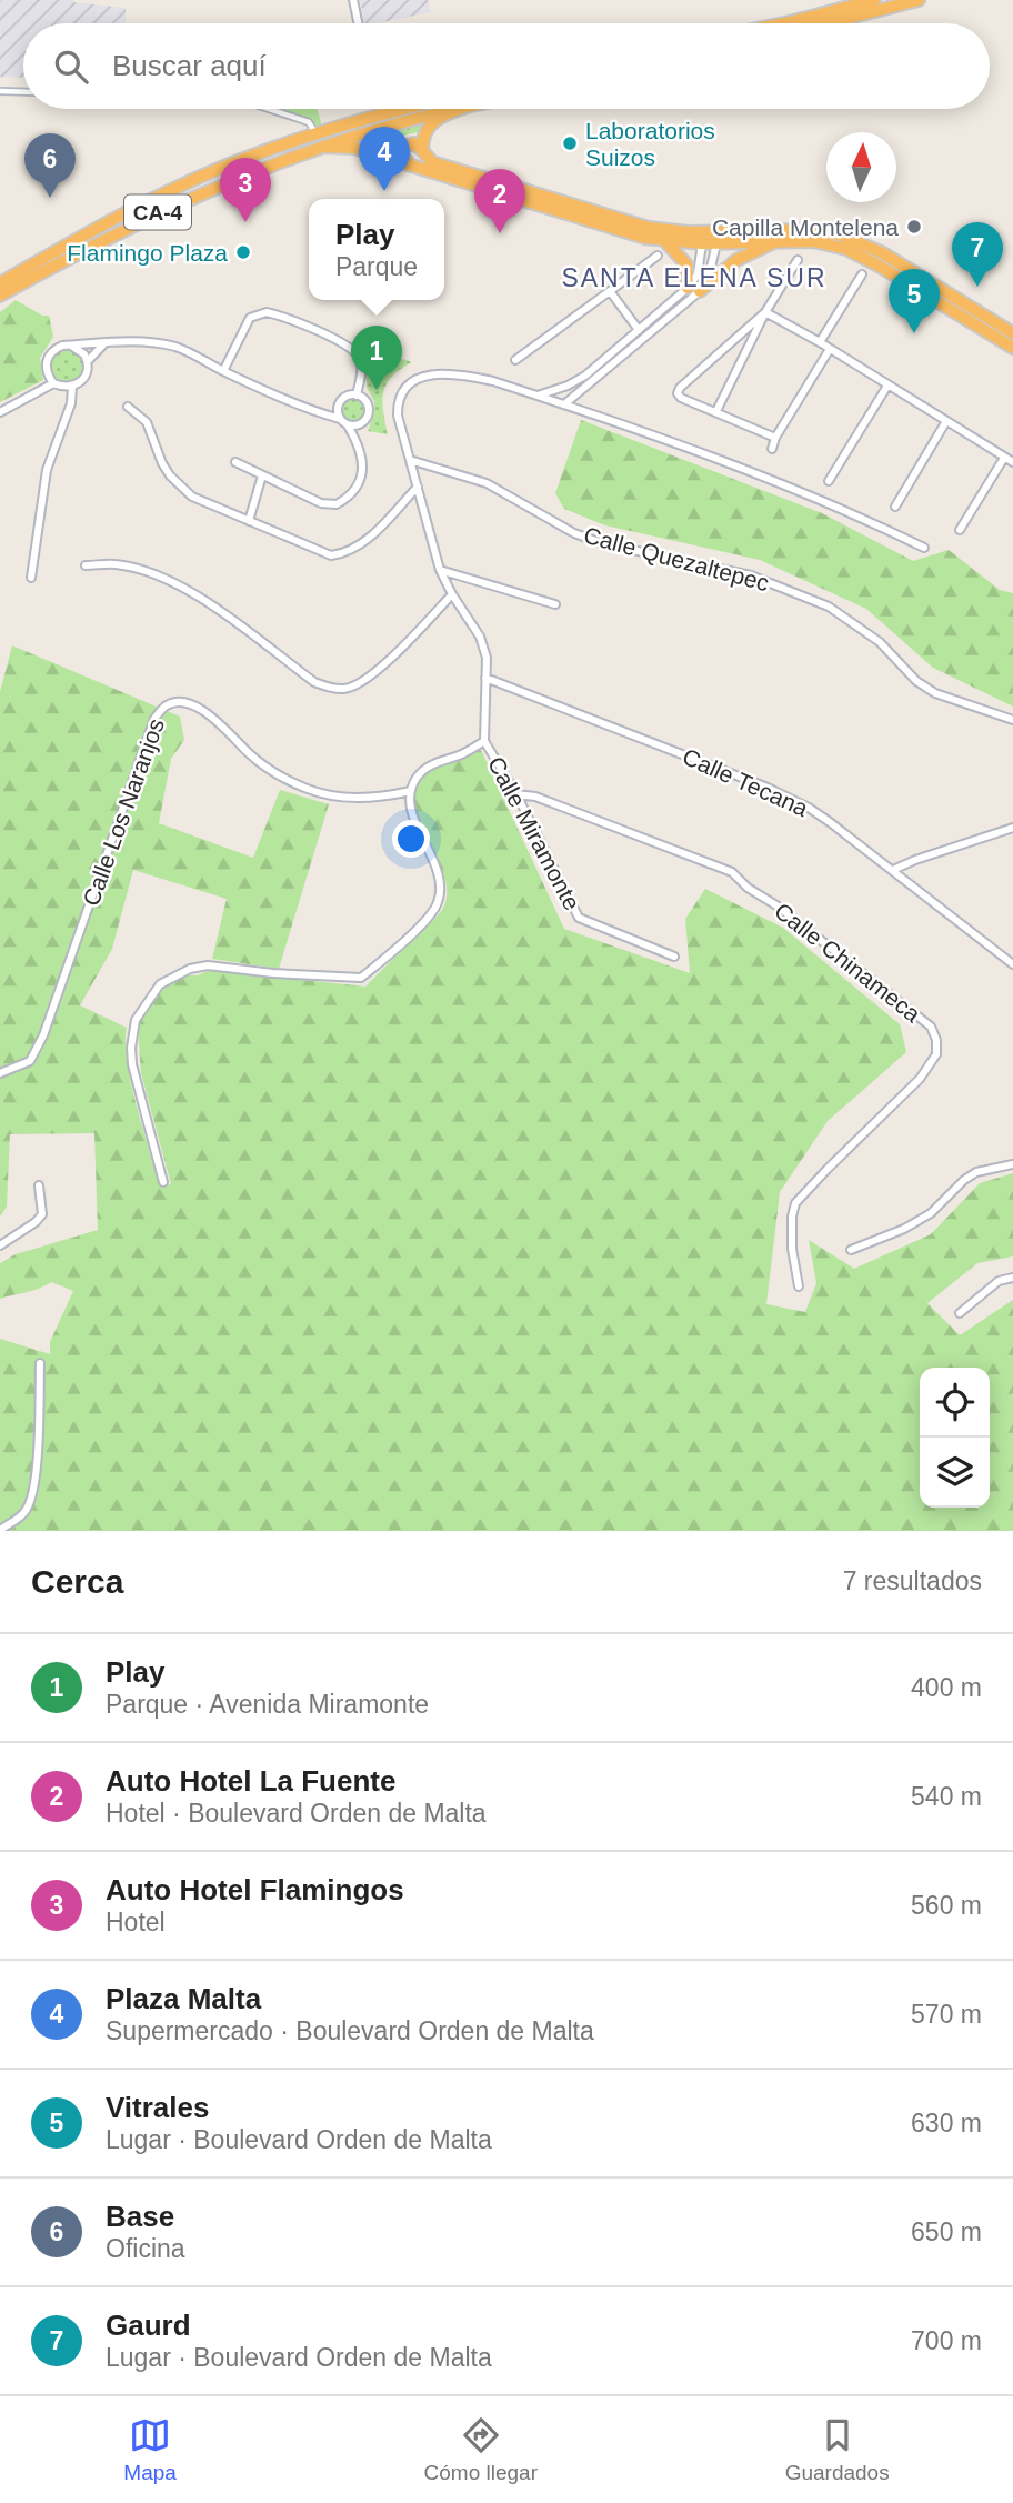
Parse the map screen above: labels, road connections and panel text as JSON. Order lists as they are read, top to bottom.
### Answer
{
  "streets": {
    "highway": ["CA-4"],
    "street": [
      "Calle Quezaltepec",
      "Calle Tecana",
      "Calle Los Naranjos",
      "Calle Miramonte",
      "Calle Chinameca"
    ]
  },
  "crossings": [
    ["Calle Miramonte", "Calle Chinameca"]
  ],
  "districts": ["SANTA ELENA SUR"],
  "places": ["Laboratorios Suizos", "Capilla Montelena", "Flamingo Plaza"],
  "north": "top",
  "page": {
    "search": "Buscar aquí",
    "pins": [
      "4",
      "6",
      "3",
      "2",
      "7",
      "5",
      "1"
    ],
    "popup": ["Play", "Parque"],
    "heading": ["Cerca", "7 resultados"],
    "list": [
      {
        "mark": "1",
        "name": "Play",
        "note": "Parque · Avenida Miramonte",
        "value": "400 m"
      },
      {
        "mark": "2",
        "name": "Auto Hotel La Fuente",
        "note": "Hotel · Boulevard Orden de Malta",
        "value": "540 m"
      },
      {
        "mark": "3",
        "name": "Auto Hotel Flamingos",
        "note": "Hotel",
        "value": "560 m"
      },
      {
        "mark": "4",
        "name": "Plaza Malta",
        "note": "Supermercado · Boulevard Orden de Malta",
        "value": "570 m"
      },
      {
        "mark": "5",
        "name": "Vitrales",
        "note": "Lugar · Boulevard Orden de Malta",
        "value": "630 m"
      },
      {
        "mark": "6",
        "name": "Base",
        "note": "Oficina",
        "value": "650 m"
      },
      {
        "mark": "7",
        "name": "Gaurd",
        "note": "Lugar · Boulevard Orden de Malta",
        "value": "700 m"
      }
    ],
    "nav": ["Mapa", "Cómo llegar", "Guardados"]
  }
}
